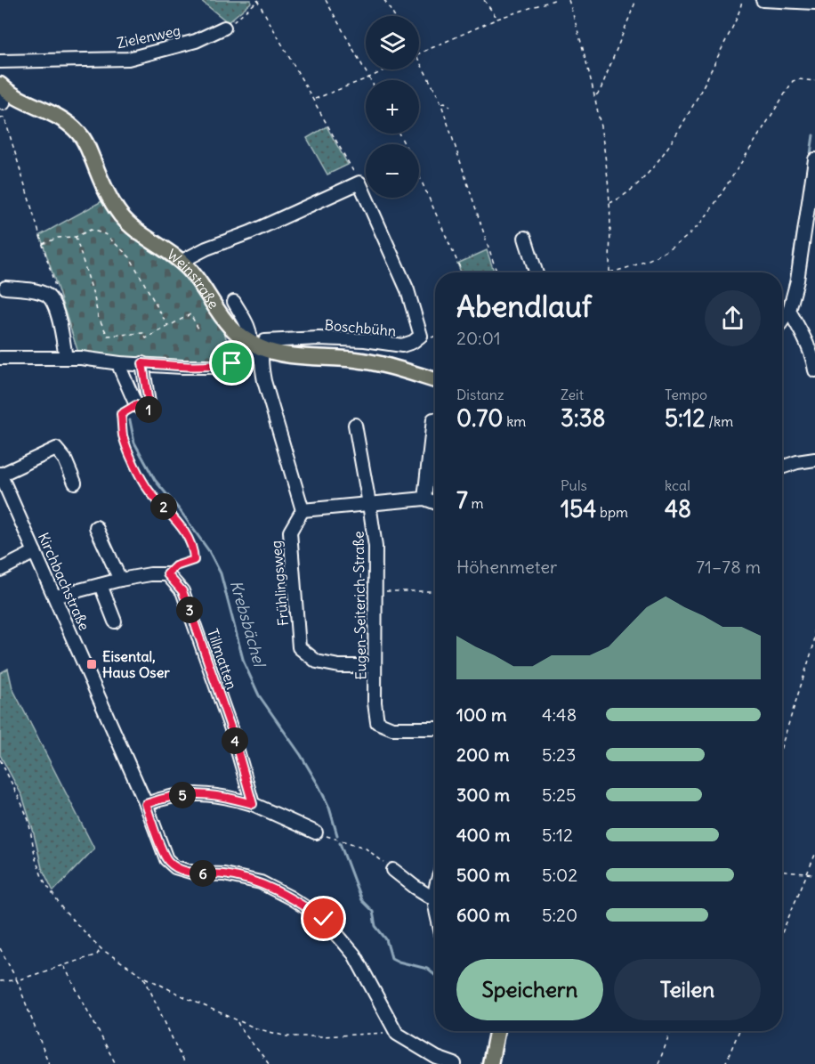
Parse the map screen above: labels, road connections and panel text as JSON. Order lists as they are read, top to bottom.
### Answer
{
  "streets": {
    "main road": ["Weinstraße"],
    "street": [
      "Zielenweg",
      "Boschbühn",
      "Kirchbachstraße",
      "Frühlingsweg",
      "Eugen-Seiterich-Straße",
      "Tillmatten"
    ]
  },
  "crossings": [
    ["Weinstraße", "Boschbühn"],
    ["Frühlingsweg", "Eugen-Seiterich-Straße"]
  ],
  "water": ["Krebsbächel"],
  "places": {
    "transit": ["Eisental, Haus Oser"]
  },
  "page": {
    "map_buttons": ["+", "−"],
    "heading": ["Abendlauf", "20:01"],
    "stats": [
      ["Distanz", "0.70 km"],
      ["Zeit", "3:38"],
      ["Tempo", "5:12 /km"],
      ["7 m"],
      ["Puls", "154 bpm"],
      ["kcal", "48"]
    ],
    "pins": [
      "1",
      "2",
      "3",
      "4",
      "5",
      "6"
    ],
    "chart": ["Höhenmeter", "71–78 m"],
    "list": [
      {
        "name": "100 m",
        "note": "4:48"
      },
      {
        "name": "200 m",
        "note": "5:23"
      },
      {
        "name": "300 m",
        "note": "5:25"
      },
      {
        "name": "400 m",
        "note": "5:12"
      },
      {
        "name": "500 m",
        "note": "5:02"
      },
      {
        "name": "600 m",
        "note": "5:20"
      }
    ],
    "buttons": ["Speichern", "Teilen"]
  }
}
